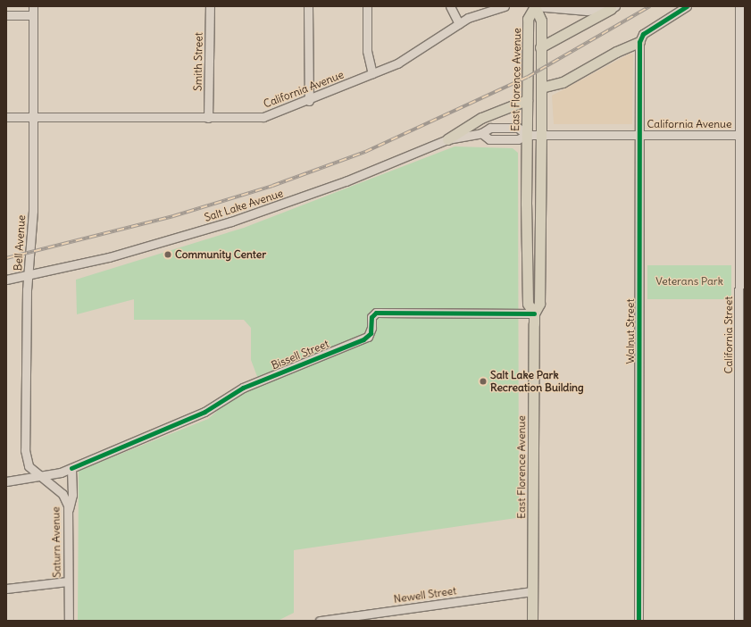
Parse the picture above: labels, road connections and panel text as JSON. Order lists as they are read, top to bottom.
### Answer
{
  "streets": {
    "main road": ["East Florence Avenue"],
    "street": [
      "Smith Street",
      "California Avenue",
      "Salt Lake Avenue",
      "Bell Avenue",
      "Walnut Street",
      "California Street",
      "Bissell Street",
      "Saturn Avenue",
      "Newell Street"
    ]
  },
  "crossings": [
    ["Smith Street", "California Avenue"],
    ["East Florence Avenue", "California Avenue"],
    ["East Florence Avenue", "Salt Lake Avenue"],
    ["East Florence Avenue", "Bissell Street"],
    ["East Florence Avenue", "Newell Street"],
    ["California Avenue", "Salt Lake Avenue"],
    ["California Avenue", "Bell Avenue"],
    ["California Avenue", "Walnut Street"],
    ["California Avenue", "California Street"],
    ["Salt Lake Avenue", "Bell Avenue"],
    ["Bell Avenue", "Bissell Street"],
    ["Bell Avenue", "Saturn Avenue"],
    ["Bissell Street", "Saturn Avenue"]
  ],
  "parks": ["Veterans Park"],
  "places": ["Community Center", "Salt Lake Park Recreation Building"]
}
